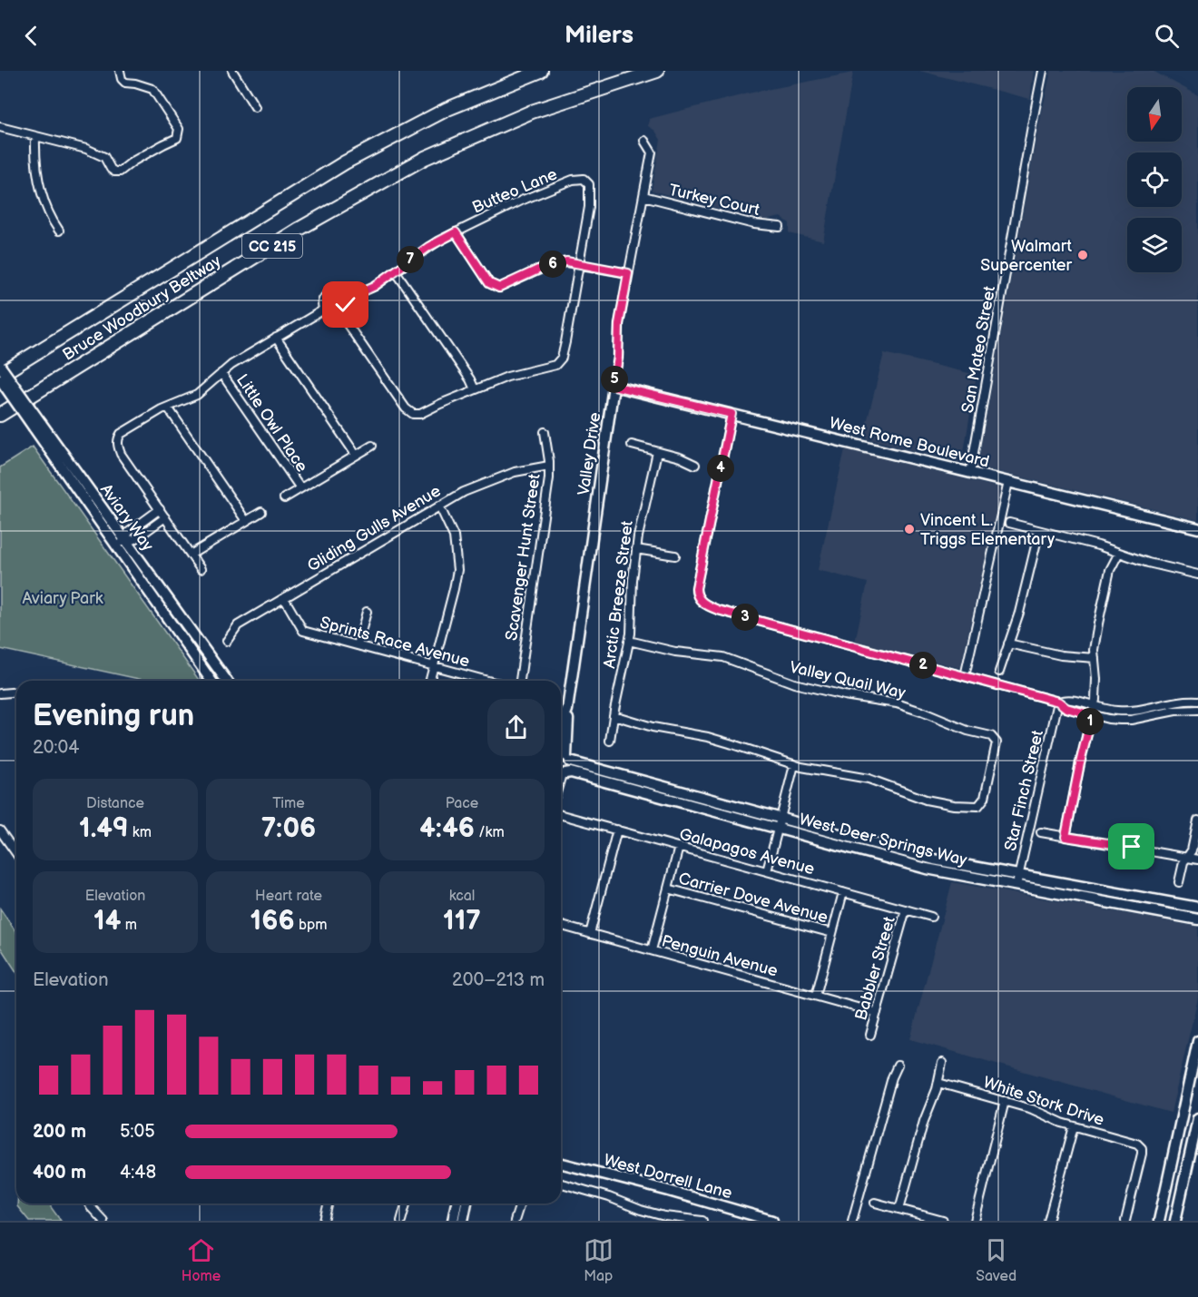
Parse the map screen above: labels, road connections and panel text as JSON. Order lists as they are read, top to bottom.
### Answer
{
  "streets": {
    "highway": ["CC 215", "Bruce Woodbury Beltway"],
    "main road": [
      "West Rome Boulevard",
      "Valley Drive",
      "Aviary Way",
      "West Deer Springs Way",
      "West Dorrell Lane"
    ],
    "street": [
      "Butteo Lane",
      "Turkey Court",
      "San Mateo Street",
      "Little Owl Place",
      "Gliding Gulls Avenue",
      "Scavenger Hunt Street",
      "Arctic Breeze Street",
      "Sprints Race Avenue",
      "Valley Quail Way",
      "Star Finch Street",
      "Galapagos Avenue",
      "Carrier Dove Avenue",
      "Penguin Avenue",
      "Babbler Street",
      "White Stork Drive"
    ]
  },
  "crossings": [
    ["Turkey Court", "Valley Drive"],
    ["San Mateo Street", "West Rome Boulevard"],
    ["West Rome Boulevard", "Valley Drive"],
    ["Valley Drive", "West Deer Springs Way"],
    ["Gliding Gulls Avenue", "Scavenger Hunt Street"],
    ["Gliding Gulls Avenue", "Sprints Race Avenue"],
    ["Arctic Breeze Street", "Valley Quail Way"],
    ["Star Finch Street", "West Deer Springs Way"],
    ["Galapagos Avenue", "Babbler Street"],
    ["Penguin Avenue", "Babbler Street"]
  ],
  "parks": ["Aviary Park"],
  "places": ["Walmart Supercenter", "Vincent L. Triggs Elementary"],
  "north": "bottom",
  "page": {
    "header": "Milers",
    "pins": [
      "7",
      "6",
      "5",
      "4",
      "3",
      "2",
      "1"
    ],
    "heading": ["Evening run", "20:04"],
    "stats": [
      ["Distance", "1.49 km"],
      ["Time", "7:06"],
      ["Pace", "4:46 /km"],
      ["Elevation", "14 m"],
      ["Heart rate", "166 bpm"],
      ["kcal", "117"]
    ],
    "chart": ["Elevation", "200–213 m"],
    "list": [
      {
        "name": "200 m",
        "note": "5:05"
      },
      {
        "name": "400 m",
        "note": "4:48"
      }
    ],
    "tabs": ["Home", "Map", "Saved"]
  }
}
